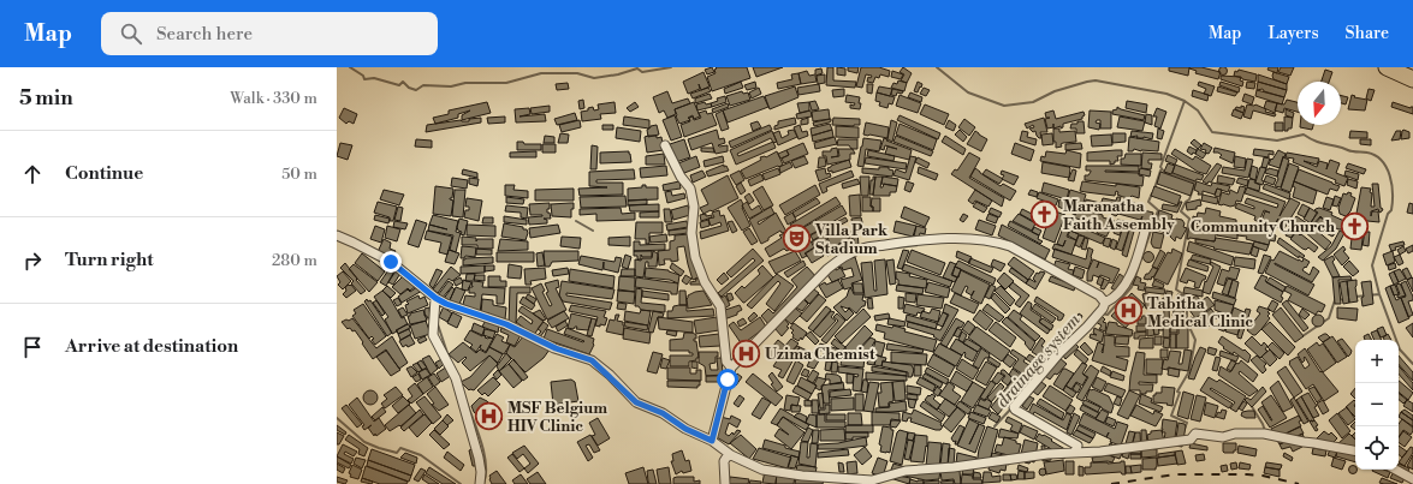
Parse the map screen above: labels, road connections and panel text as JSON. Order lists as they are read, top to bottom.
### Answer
{
  "water": ["drainage system"],
  "places": {
    "church": ["Maranatha Faith Assembly", "Community Church"],
    "theatre": ["Villa Park Stadium"],
    "hospital": ["Tabitha Medical Clinic", "Uzima Chemist", "MSF Belgium HIV Clinic"]
  },
  "north": "bottom",
  "page": {
    "header": "Map",
    "search": "Search here",
    "nav": ["Map", "Layers", "Share"],
    "heading": ["5 min", "Walk · 330 m"],
    "list": [
      ["Continue", "50 m"],
      ["Turn right", "280 m"],
      "Arrive at destination"
    ],
    "map_buttons": ["+", "−"]
  }
}
